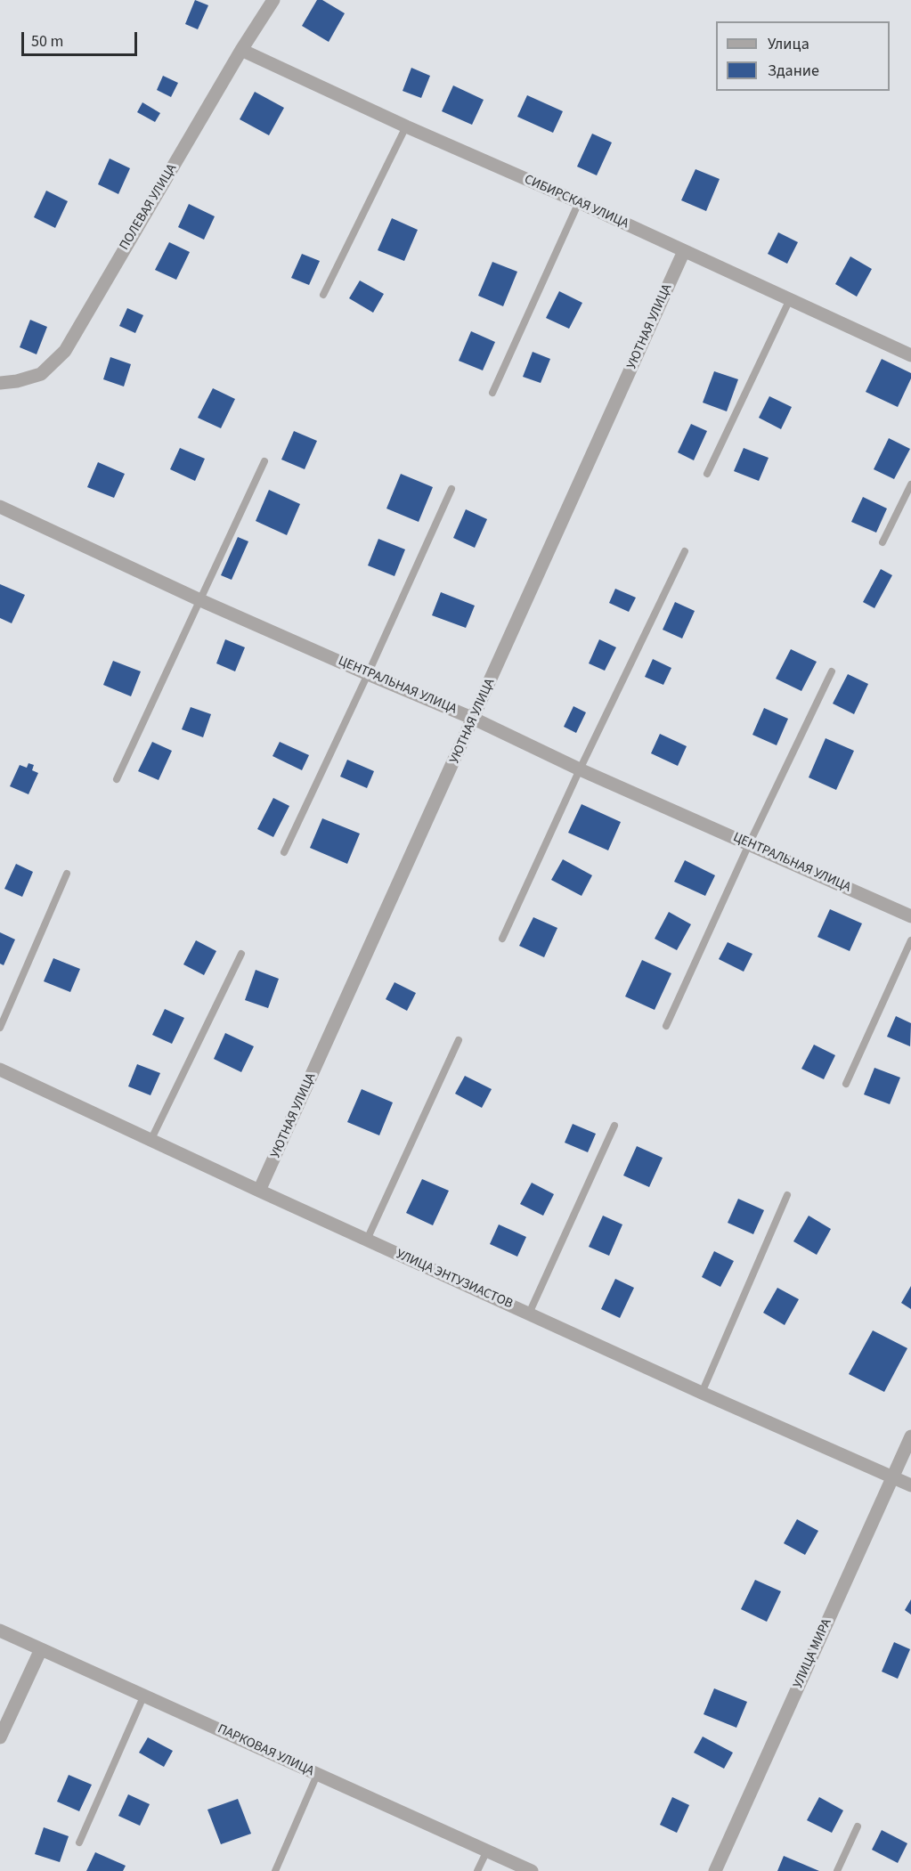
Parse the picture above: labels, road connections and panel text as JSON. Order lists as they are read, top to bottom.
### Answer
{
  "streets": {
    "street": [
      "СИБИРСКАЯ УЛИЦА",
      "ПОЛЕВАЯ УЛИЦА",
      "УЮТНАЯ УЛИЦА",
      "ЦЕНТРАЛЬНАЯ УЛИЦА",
      "УЛИЦА ЭНТУЗИАСТОВ",
      "УЛИЦА МИРА",
      "ПАРКОВАЯ УЛИЦА"
    ]
  },
  "crossings": [
    ["СИБИРСКАЯ УЛИЦА", "ПОЛЕВАЯ УЛИЦА"],
    ["СИБИРСКАЯ УЛИЦА", "УЮТНАЯ УЛИЦА"],
    ["УЮТНАЯ УЛИЦА", "ЦЕНТРАЛЬНАЯ УЛИЦА"],
    ["УЮТНАЯ УЛИЦА", "УЛИЦА ЭНТУЗИАСТОВ"],
    ["УЛИЦА ЭНТУЗИАСТОВ", "УЛИЦА МИРА"]
  ],
  "legend": ["Улица", "Здание"],
  "scale_bar": "50 m"
}
